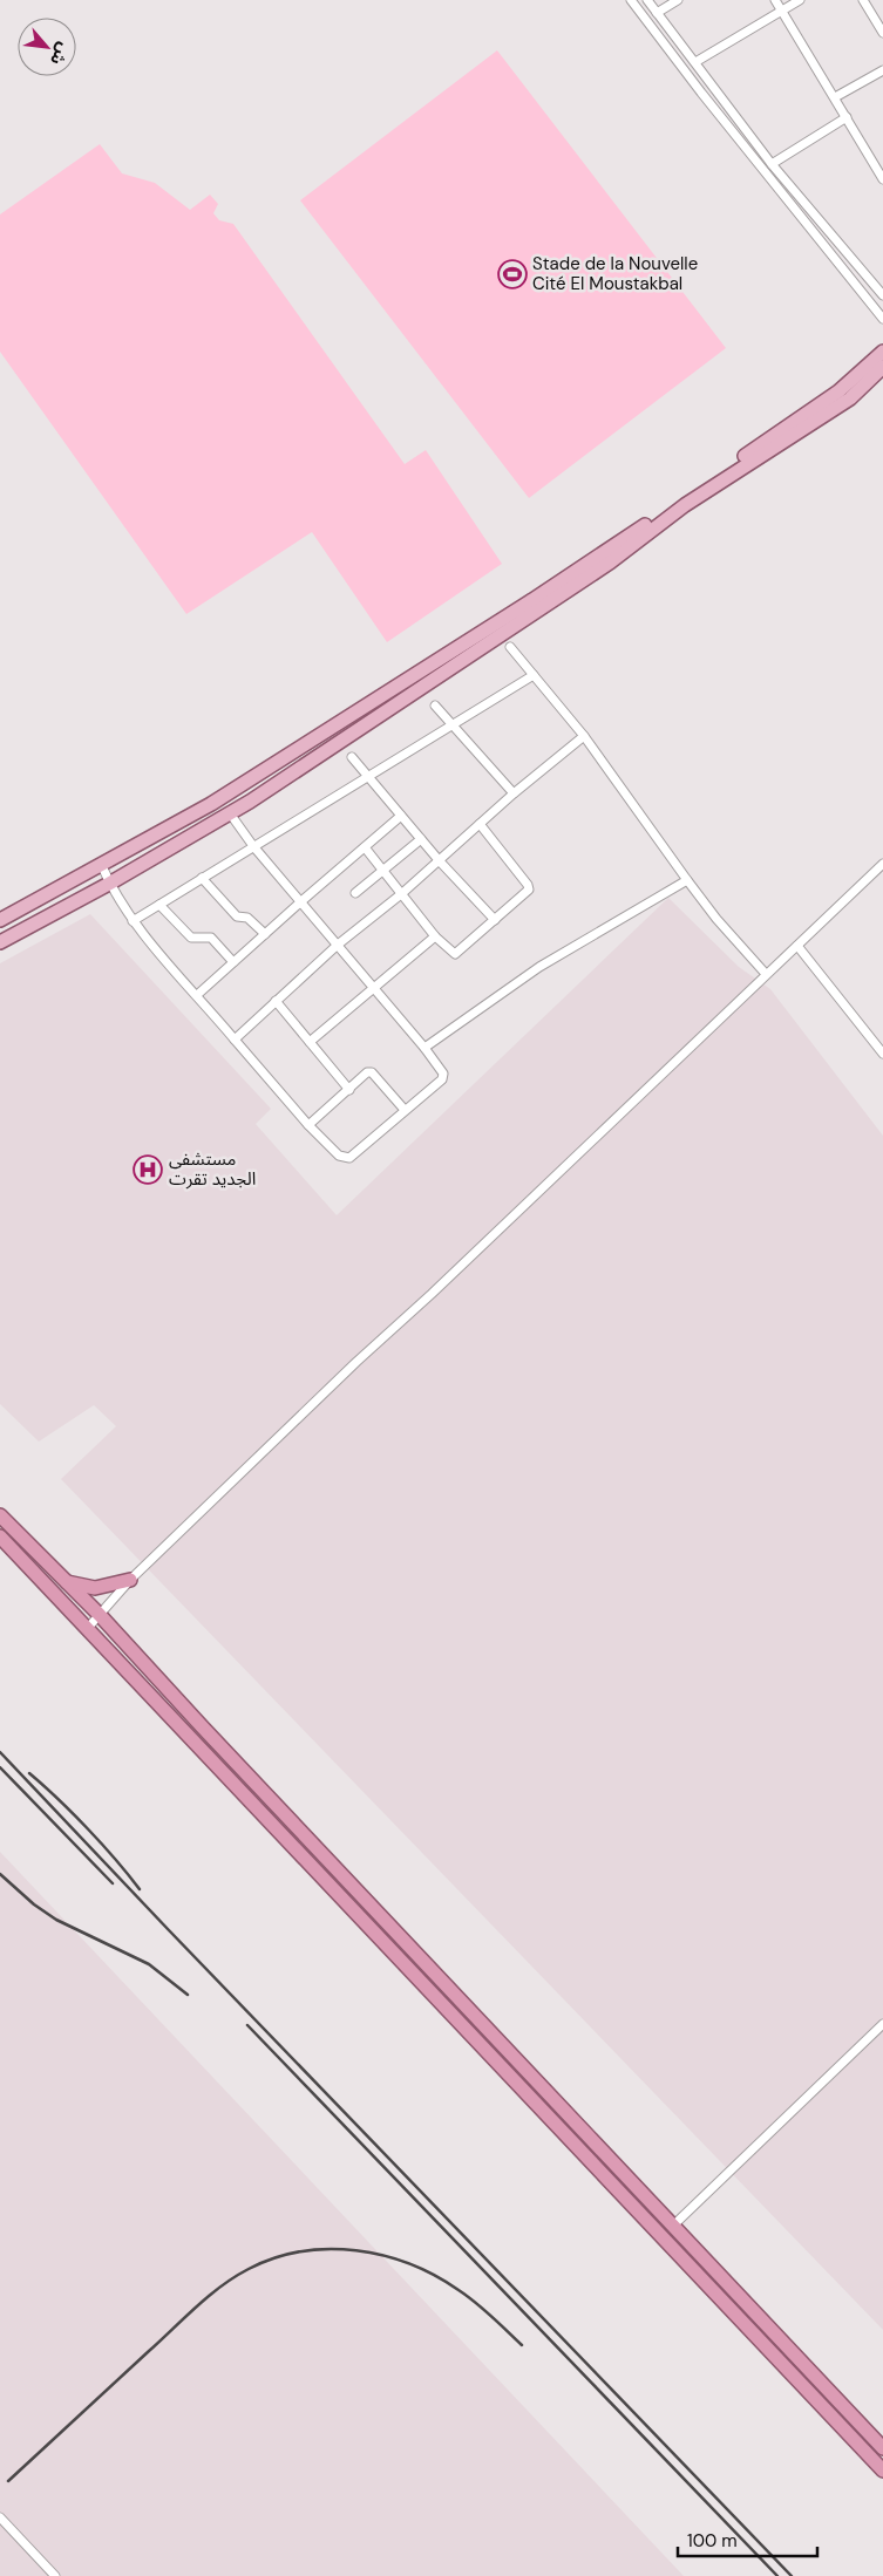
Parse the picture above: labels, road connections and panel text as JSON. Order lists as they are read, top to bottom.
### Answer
{
  "places": {
    "sports": ["Stade de la Nouvelle Cité El Moustakbal"],
    "hospital": ["مستشفى الجديد تقرت"]
  },
  "scale_bar": "100 m",
  "north": "bottom right"
}
